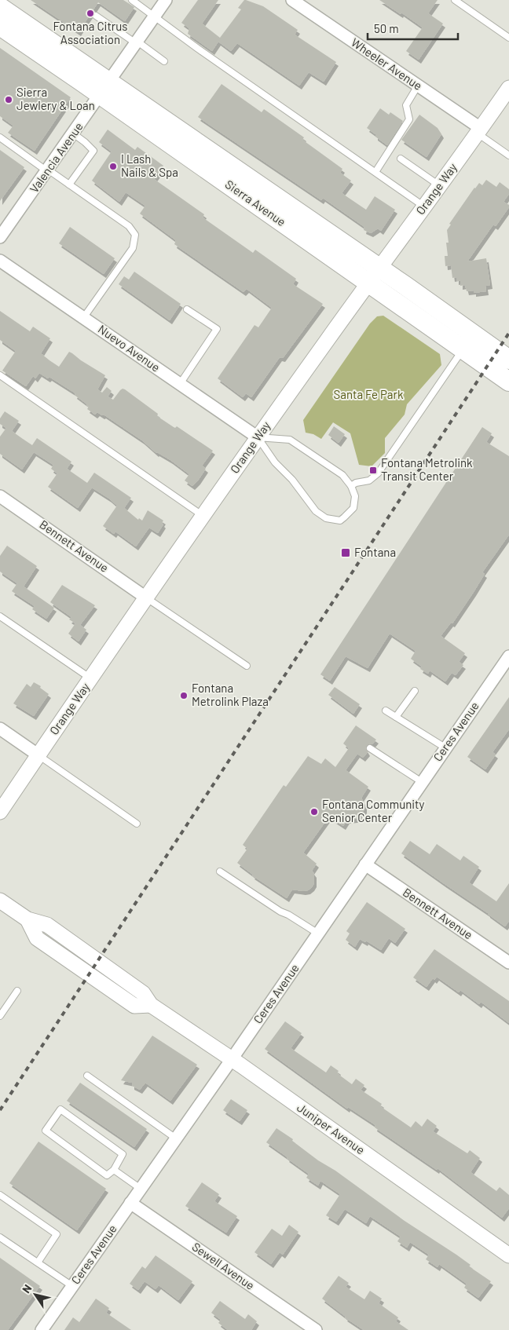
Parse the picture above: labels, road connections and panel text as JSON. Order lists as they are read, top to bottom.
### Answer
{
  "streets": {
    "main road": ["Sierra Avenue"],
    "street": [
      "Wheeler Avenue",
      "Valencia Avenue",
      "Orange Way",
      "Nuevo Avenue",
      "Bennett Avenue",
      "Ceres Avenue",
      "Juniper Avenue",
      "Sewell Avenue"
    ]
  },
  "crossings": [
    ["Wheeler Avenue", "Orange Way"],
    ["Valencia Avenue", "Sierra Avenue"],
    ["Orange Way", "Sierra Avenue"],
    ["Orange Way", "Nuevo Avenue"],
    ["Orange Way", "Bennett Avenue"],
    ["Bennett Avenue", "Ceres Avenue"],
    ["Ceres Avenue", "Juniper Avenue"],
    ["Ceres Avenue", "Sewell Avenue"]
  ],
  "parks": ["Santa Fe Park"],
  "places": {
    "other": [
      "Fontana Citrus Association",
      "Sierra Jewlery & Loan",
      "I Lash Nails & Spa",
      "Fontana Metrolink Plaza",
      "Fontana Community Senior Center"
    ],
    "transit": ["Fontana Metrolink Transit Center", "Fontana"]
  },
  "scale_bar": "50 m",
  "north": "top left"
}
